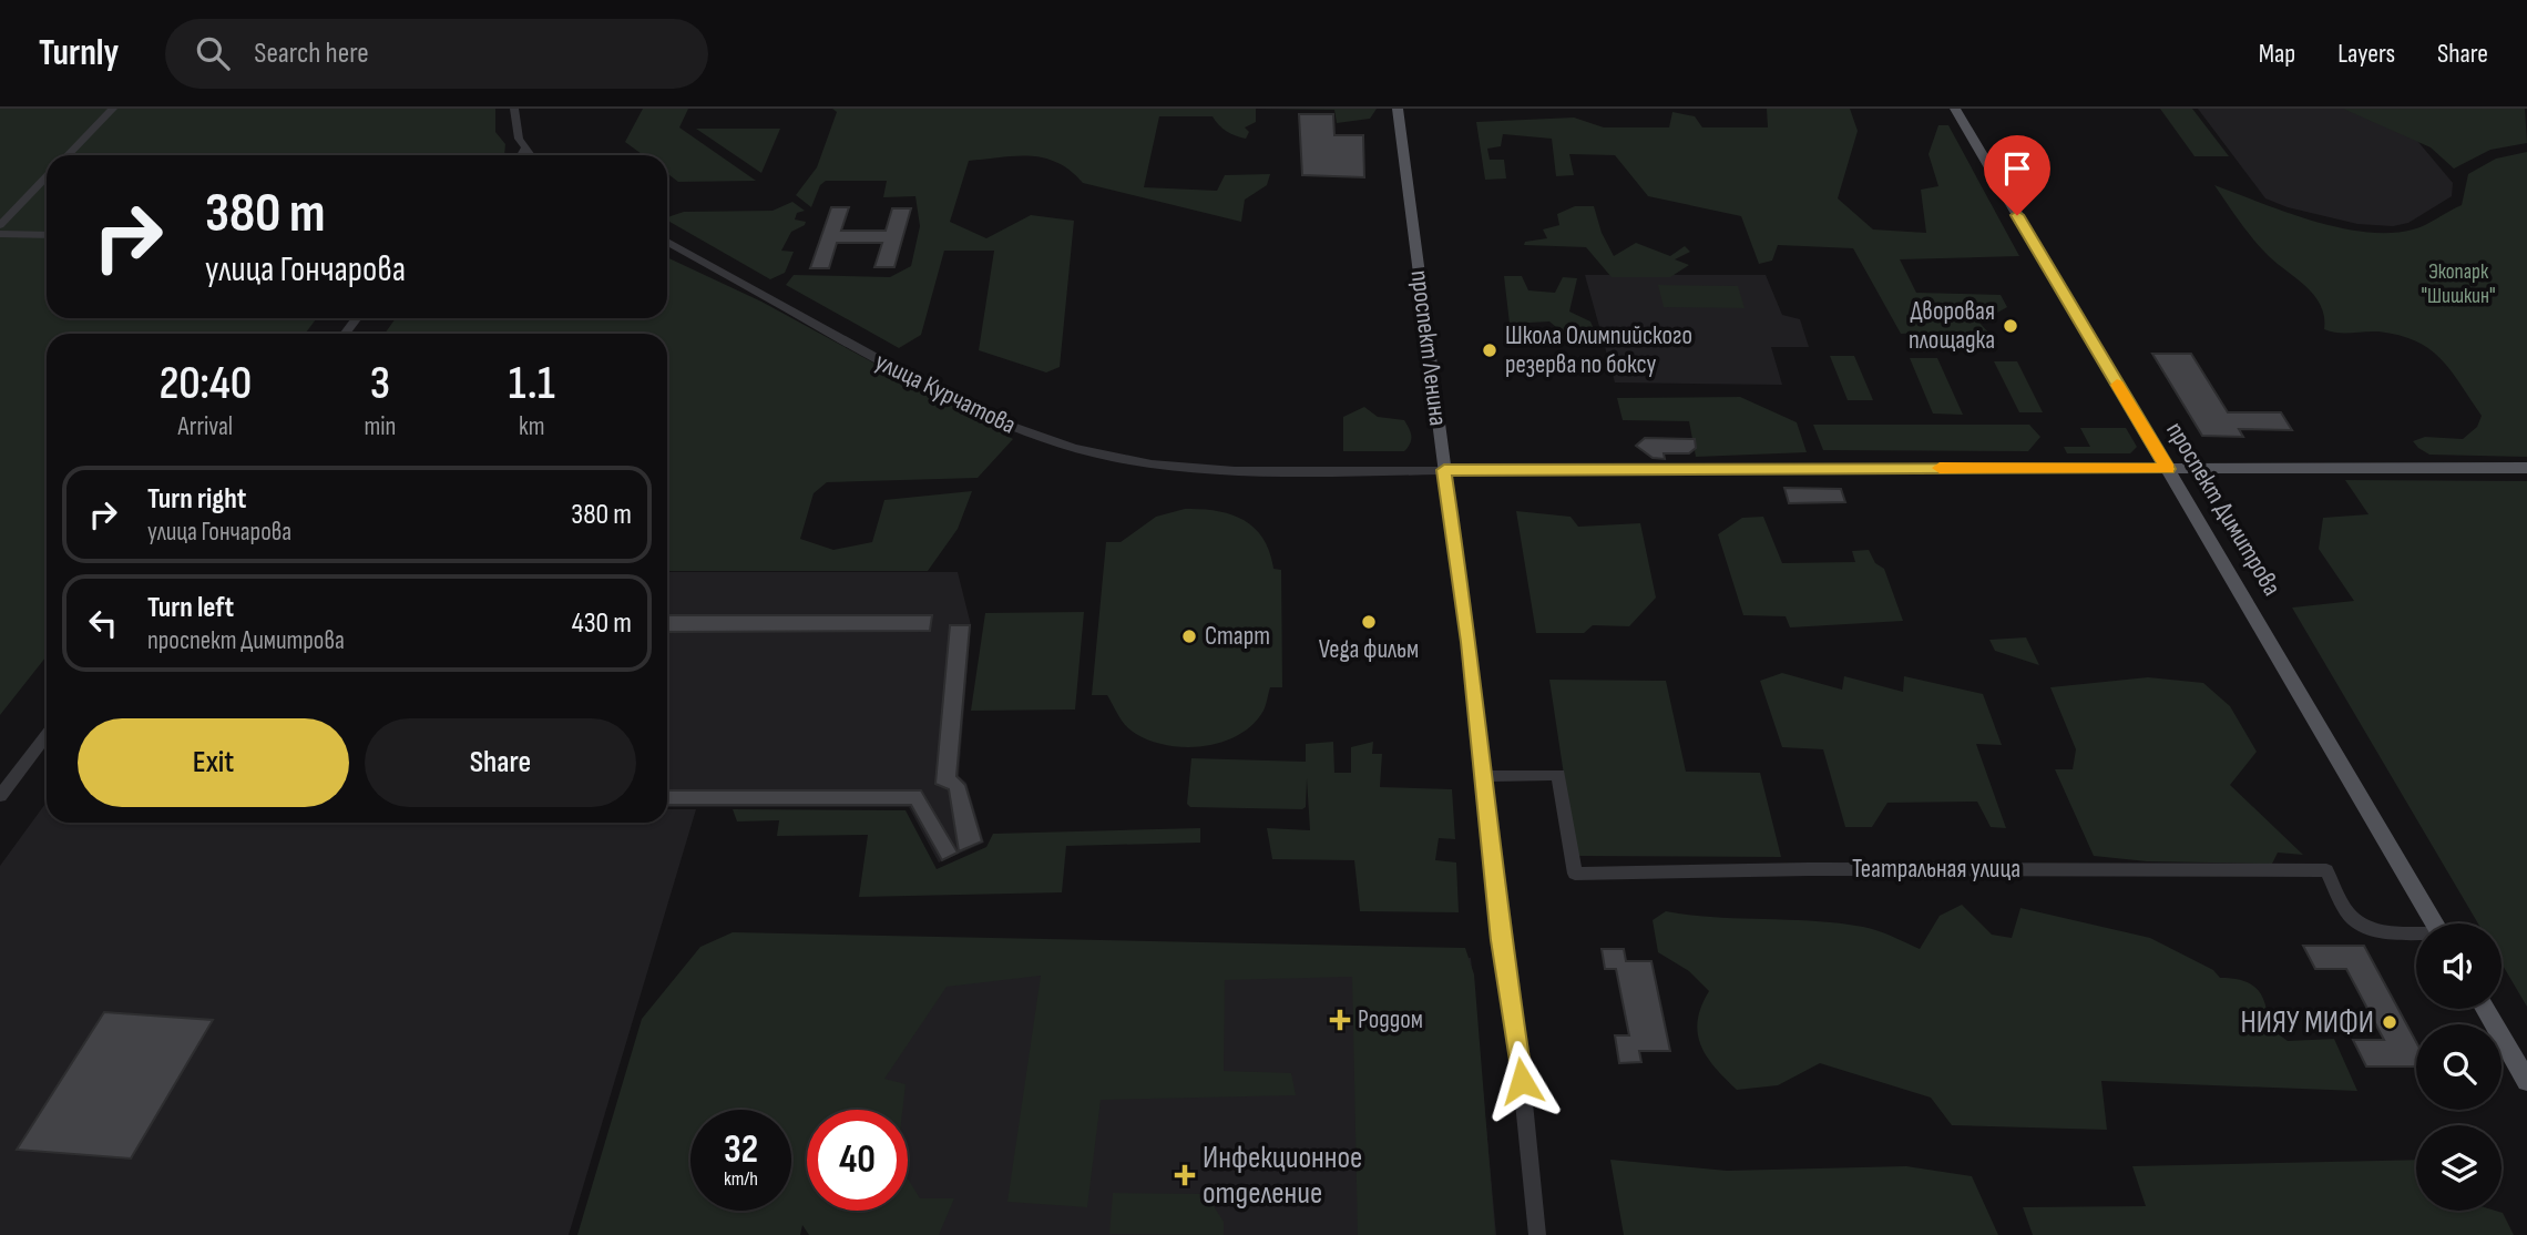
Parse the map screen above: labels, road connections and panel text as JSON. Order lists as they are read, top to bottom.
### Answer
{
  "streets": {
    "main road": ["проспект Ленина", "проспект Димитрова"],
    "street": ["улица Курчатова", "Театральная улица"]
  },
  "crossings": [
    ["проспект Ленина", "улица Курчатова"],
    ["проспект Ленина", "Театральная улица"]
  ],
  "parks": ["Экопарк \"Шишкин\""],
  "places": {
    "other": [
      "Дворовая площадка",
      "Школа Олимпийского резерва по боксу",
      "Vega фильм",
      "Старт",
      "НИЯУ МИФИ"
    ],
    "health": ["Роддом", "Инфекционное отделение"]
  },
  "page": {
    "header": "Turnly",
    "search": "Search here",
    "nav": ["Map", "Layers", "Share"],
    "turn": ["380 m", "улица Гончарова"],
    "eta": [
      "20:40",
      "Arrival",
      "3",
      "min",
      "1.1",
      "km"
    ],
    "list": [
      {
        "name": "Turn right",
        "note": "улица Гончарова",
        "value": "380 m"
      },
      {
        "name": "Turn left",
        "note": "проспект Димитрова",
        "value": "430 m"
      }
    ],
    "buttons": ["Exit", "Share"],
    "speed": "32 km/h",
    "limit": "40"
  }
}
